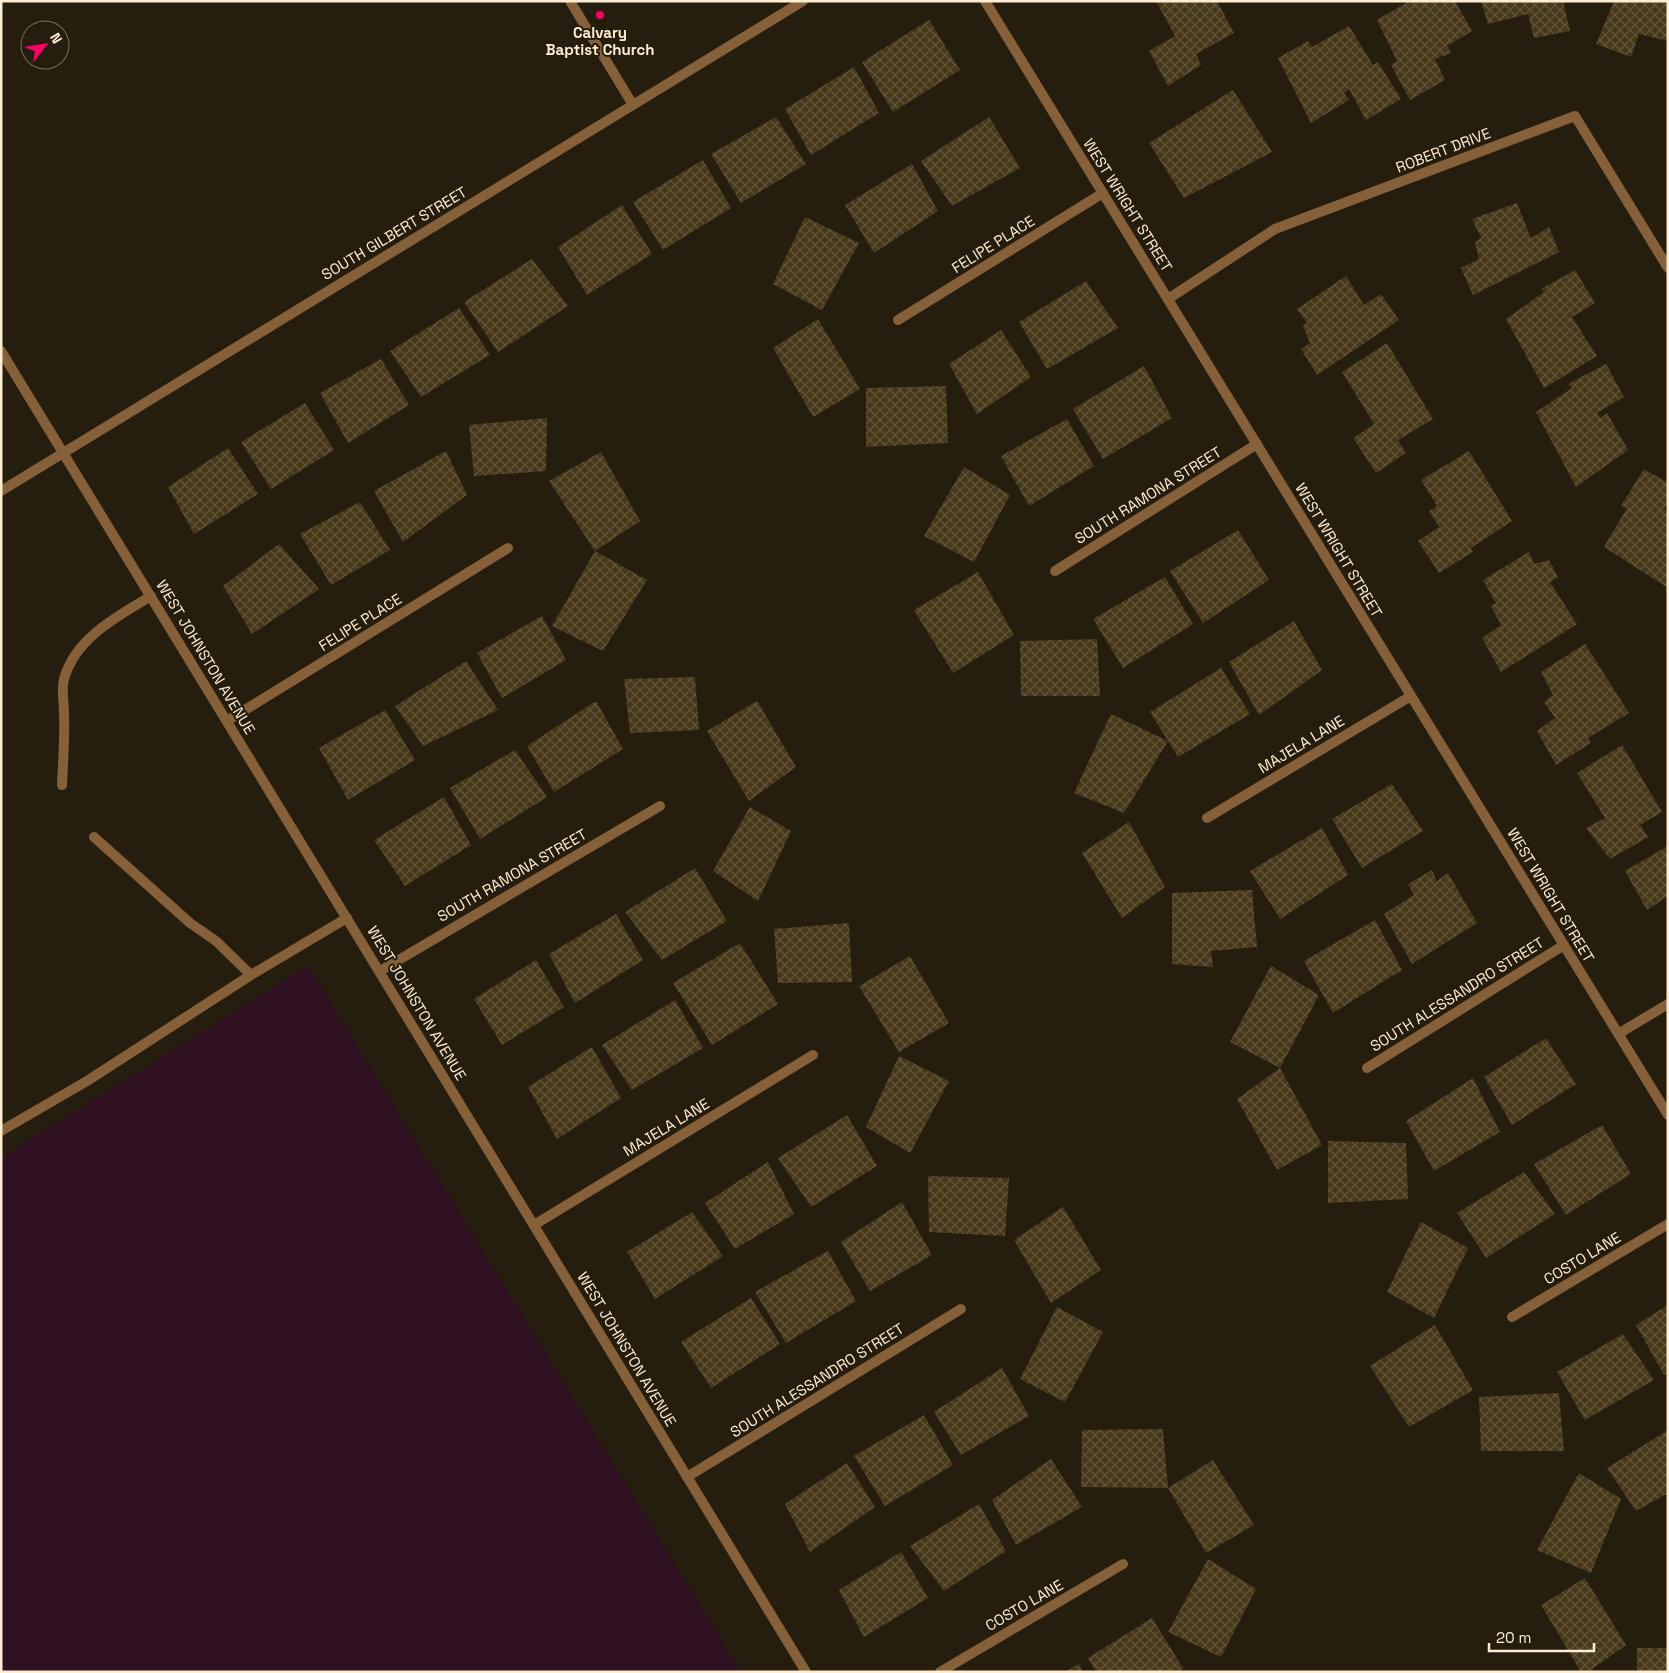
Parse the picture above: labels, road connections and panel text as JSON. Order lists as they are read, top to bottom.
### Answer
{
  "streets": {
    "street": [
      "ROBERT DRIVE",
      "WEST WRIGHT STREET",
      "SOUTH GILBERT STREET",
      "FELIPE PLACE",
      "SOUTH RAMONA STREET",
      "WEST JOHNSTON AVENUE",
      "MAJELA LANE",
      "SOUTH ALESSANDRO STREET",
      "COSTO LANE"
    ]
  },
  "crossings": [
    ["ROBERT DRIVE", "WEST WRIGHT STREET"],
    ["WEST WRIGHT STREET", "FELIPE PLACE"],
    ["WEST WRIGHT STREET", "SOUTH RAMONA STREET"],
    ["WEST WRIGHT STREET", "MAJELA LANE"],
    ["WEST WRIGHT STREET", "SOUTH ALESSANDRO STREET"],
    ["SOUTH GILBERT STREET", "WEST JOHNSTON AVENUE"],
    ["FELIPE PLACE", "WEST JOHNSTON AVENUE"],
    ["SOUTH RAMONA STREET", "WEST JOHNSTON AVENUE"],
    ["WEST JOHNSTON AVENUE", "MAJELA LANE"],
    ["WEST JOHNSTON AVENUE", "SOUTH ALESSANDRO STREET"]
  ],
  "places": ["Calvary Baptist Church"],
  "scale_bar": "20 m",
  "north": "top right"
}
